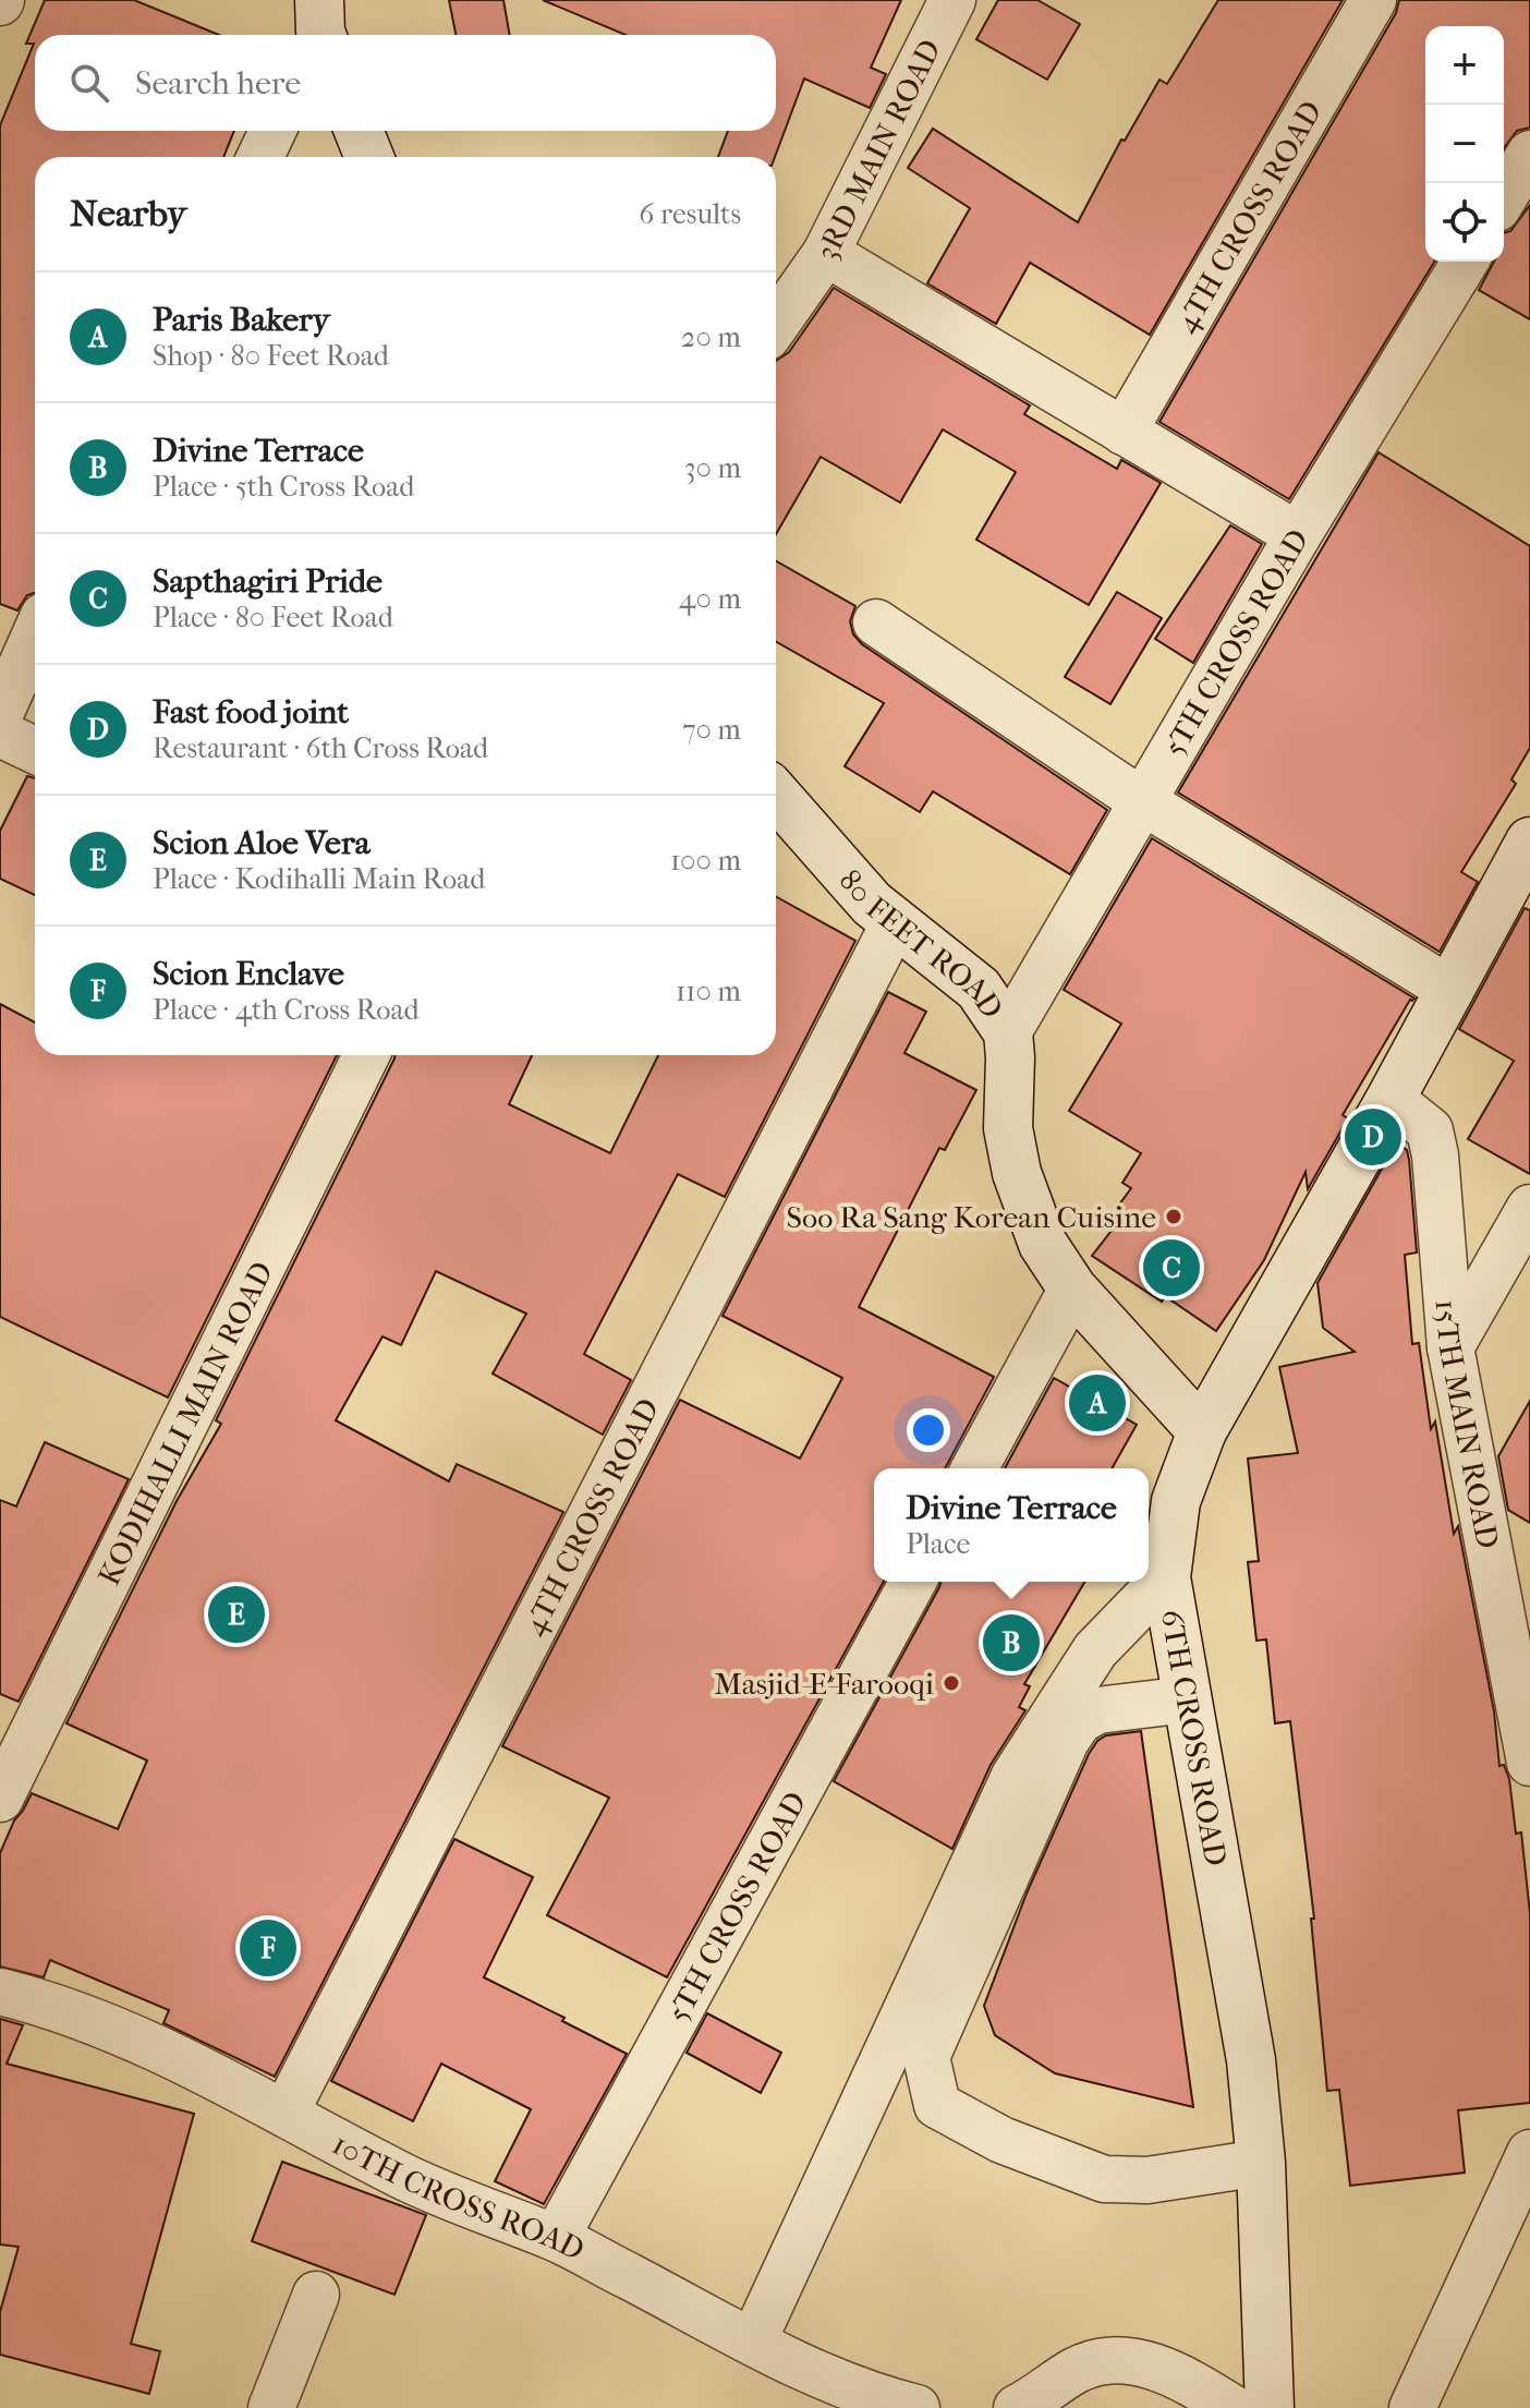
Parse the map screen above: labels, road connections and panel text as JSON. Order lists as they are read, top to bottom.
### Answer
{
  "streets": {
    "street": [
      "3RD MAIN ROAD",
      "4TH CROSS ROAD",
      "5TH CROSS ROAD",
      "80 FEET ROAD",
      "KODIHALLI MAIN ROAD",
      "15TH MAIN ROAD",
      "6TH CROSS ROAD",
      "10TH CROSS ROAD"
    ]
  },
  "crossings": [
    ["4TH CROSS ROAD", "80 FEET ROAD"],
    ["4TH CROSS ROAD", "10TH CROSS ROAD"],
    ["5TH CROSS ROAD", "80 FEET ROAD"],
    ["5TH CROSS ROAD", "10TH CROSS ROAD"],
    ["80 FEET ROAD", "6TH CROSS ROAD"],
    ["15TH MAIN ROAD", "6TH CROSS ROAD"]
  ],
  "places": ["Soo Ra Sang Korean Cuisine", "Masjid-E-Farooqi"],
  "page": {
    "map_buttons": ["+", "−"],
    "search": "Search here",
    "heading": ["Nearby", "6 results"],
    "list": [
      {
        "mark": "A",
        "name": "Paris Bakery",
        "note": "Shop · 80 Feet Road",
        "value": "20 m"
      },
      {
        "mark": "B",
        "name": "Divine Terrace",
        "note": "Place · 5th Cross Road",
        "value": "30 m"
      },
      {
        "mark": "C",
        "name": "Sapthagiri Pride",
        "note": "Place · 80 Feet Road",
        "value": "40 m"
      },
      {
        "mark": "D",
        "name": "Fast food joint",
        "note": "Restaurant · 6th Cross Road",
        "value": "70 m"
      },
      {
        "mark": "E",
        "name": "Scion Aloe Vera",
        "note": "Place · Kodihalli Main Road",
        "value": "100 m"
      },
      {
        "mark": "F",
        "name": "Scion Enclave",
        "note": "Place · 4th Cross Road",
        "value": "110 m"
      }
    ],
    "pins": [
      "D",
      "C",
      "A",
      "E",
      "B",
      "F"
    ],
    "popup": ["Divine Terrace", "Place"]
  }
}
